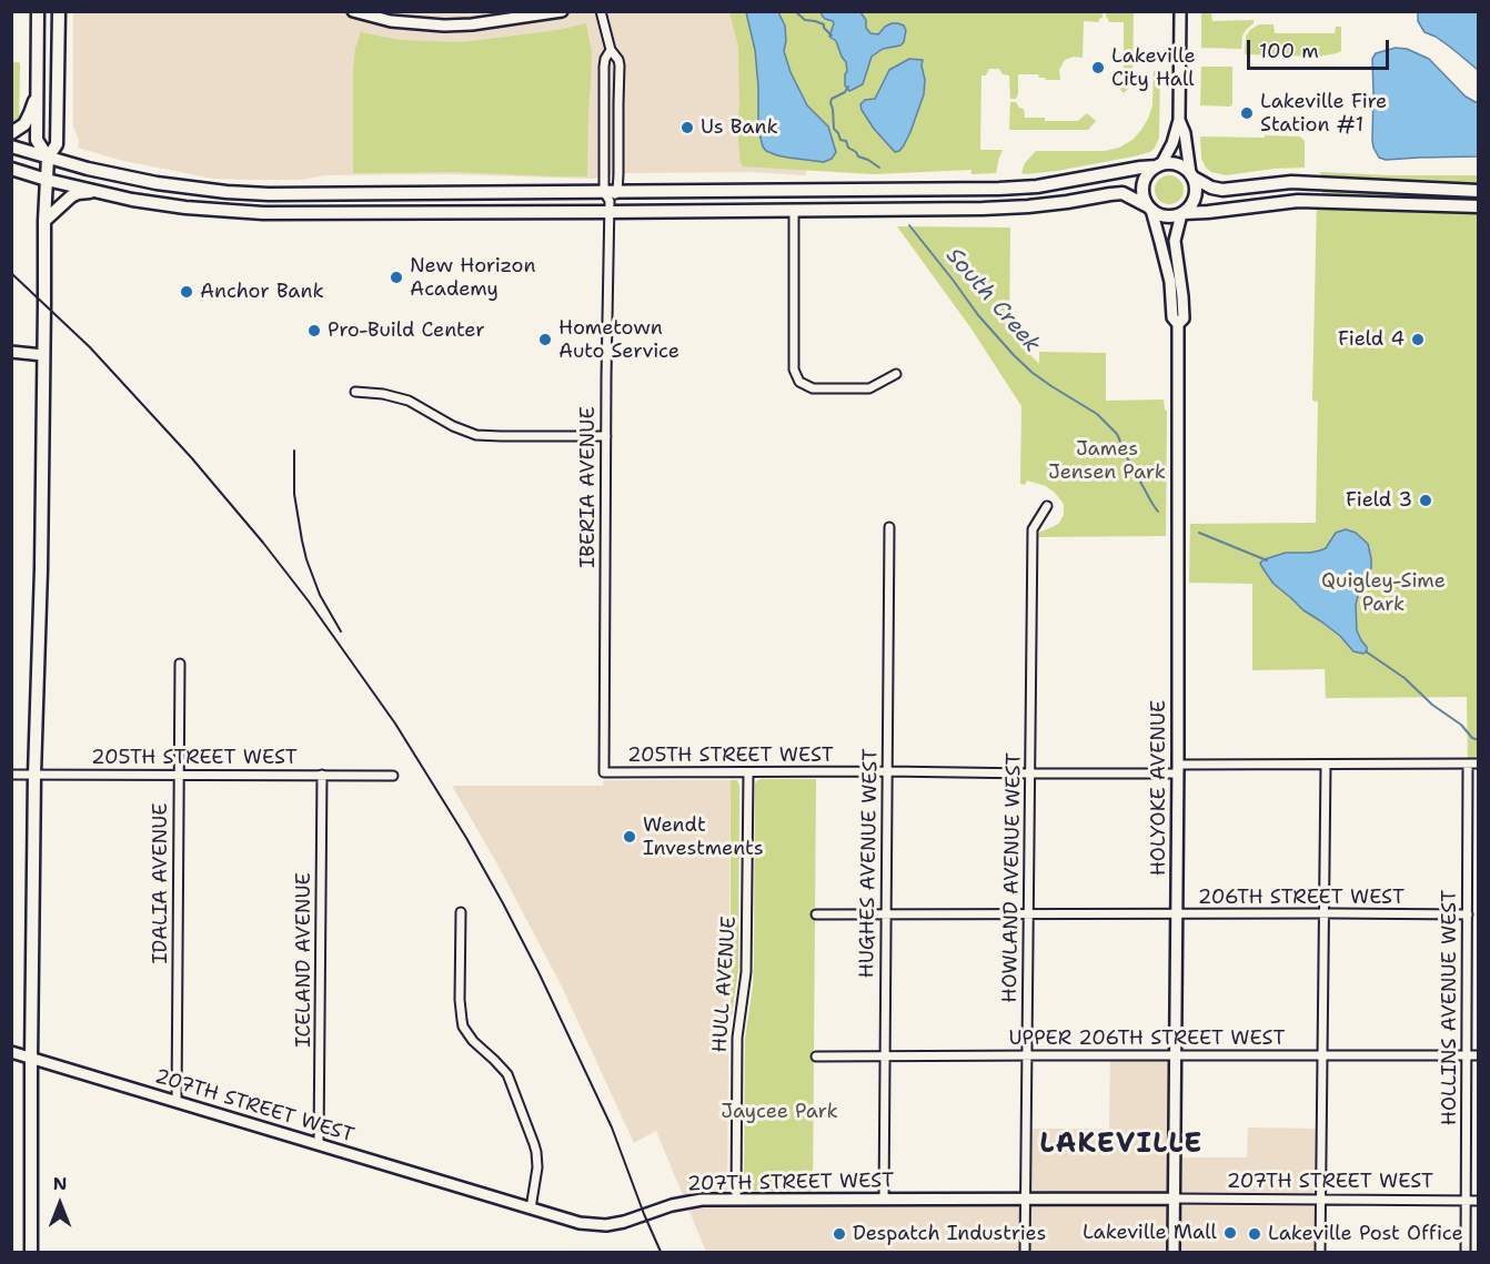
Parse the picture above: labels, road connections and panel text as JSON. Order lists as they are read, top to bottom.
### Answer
{
  "streets": {
    "street": [
      "IBERIA AVENUE",
      "205TH STREET WEST",
      "HOLYOKE AVENUE",
      "HUGHES AVENUE WEST",
      "HOWLAND AVENUE WEST",
      "IDALIA AVENUE",
      "206TH STREET WEST",
      "ICELAND AVENUE",
      "HULL AVENUE",
      "HOLLINS AVENUE WEST",
      "UPPER 206TH STREET WEST",
      "207TH STREET WEST"
    ]
  },
  "crossings": [
    ["IBERIA AVENUE", "205TH STREET WEST"],
    ["205TH STREET WEST", "HOLYOKE AVENUE"],
    ["205TH STREET WEST", "HUGHES AVENUE WEST"],
    ["205TH STREET WEST", "HOWLAND AVENUE WEST"],
    ["205TH STREET WEST", "IDALIA AVENUE"],
    ["205TH STREET WEST", "ICELAND AVENUE"],
    ["205TH STREET WEST", "HULL AVENUE"],
    ["205TH STREET WEST", "HOLLINS AVENUE WEST"],
    ["HOLYOKE AVENUE", "206TH STREET WEST"],
    ["HOLYOKE AVENUE", "UPPER 206TH STREET WEST"],
    ["HOLYOKE AVENUE", "207TH STREET WEST"],
    ["HUGHES AVENUE WEST", "206TH STREET WEST"],
    ["HUGHES AVENUE WEST", "UPPER 206TH STREET WEST"],
    ["HUGHES AVENUE WEST", "207TH STREET WEST"],
    ["HOWLAND AVENUE WEST", "206TH STREET WEST"],
    ["HOWLAND AVENUE WEST", "UPPER 206TH STREET WEST"],
    ["HOWLAND AVENUE WEST", "207TH STREET WEST"],
    ["IDALIA AVENUE", "207TH STREET WEST"],
    ["206TH STREET WEST", "HOLLINS AVENUE WEST"],
    ["ICELAND AVENUE", "207TH STREET WEST"],
    ["HULL AVENUE", "207TH STREET WEST"],
    ["HOLLINS AVENUE WEST", "UPPER 206TH STREET WEST"],
    ["HOLLINS AVENUE WEST", "207TH STREET WEST"]
  ],
  "districts": ["LAKEVILLE"],
  "water": ["South Creek"],
  "parks": ["James Jensen Park", "Quigley-Sime Park", "Jaycee Park"],
  "places": [
    "Lakeville City Hall",
    "Lakeville Fire Station #1",
    "Us Bank",
    "New Horizon Academy",
    "Anchor Bank",
    "Pro-Build Center",
    "Hometown Auto Service",
    "Field 4",
    "Field 3",
    "Wendt Investments",
    "Lakeville Mall",
    "Despatch Industries",
    "Lakeville Post Office"
  ],
  "scale_bar": "100 m",
  "north": "top"
}
